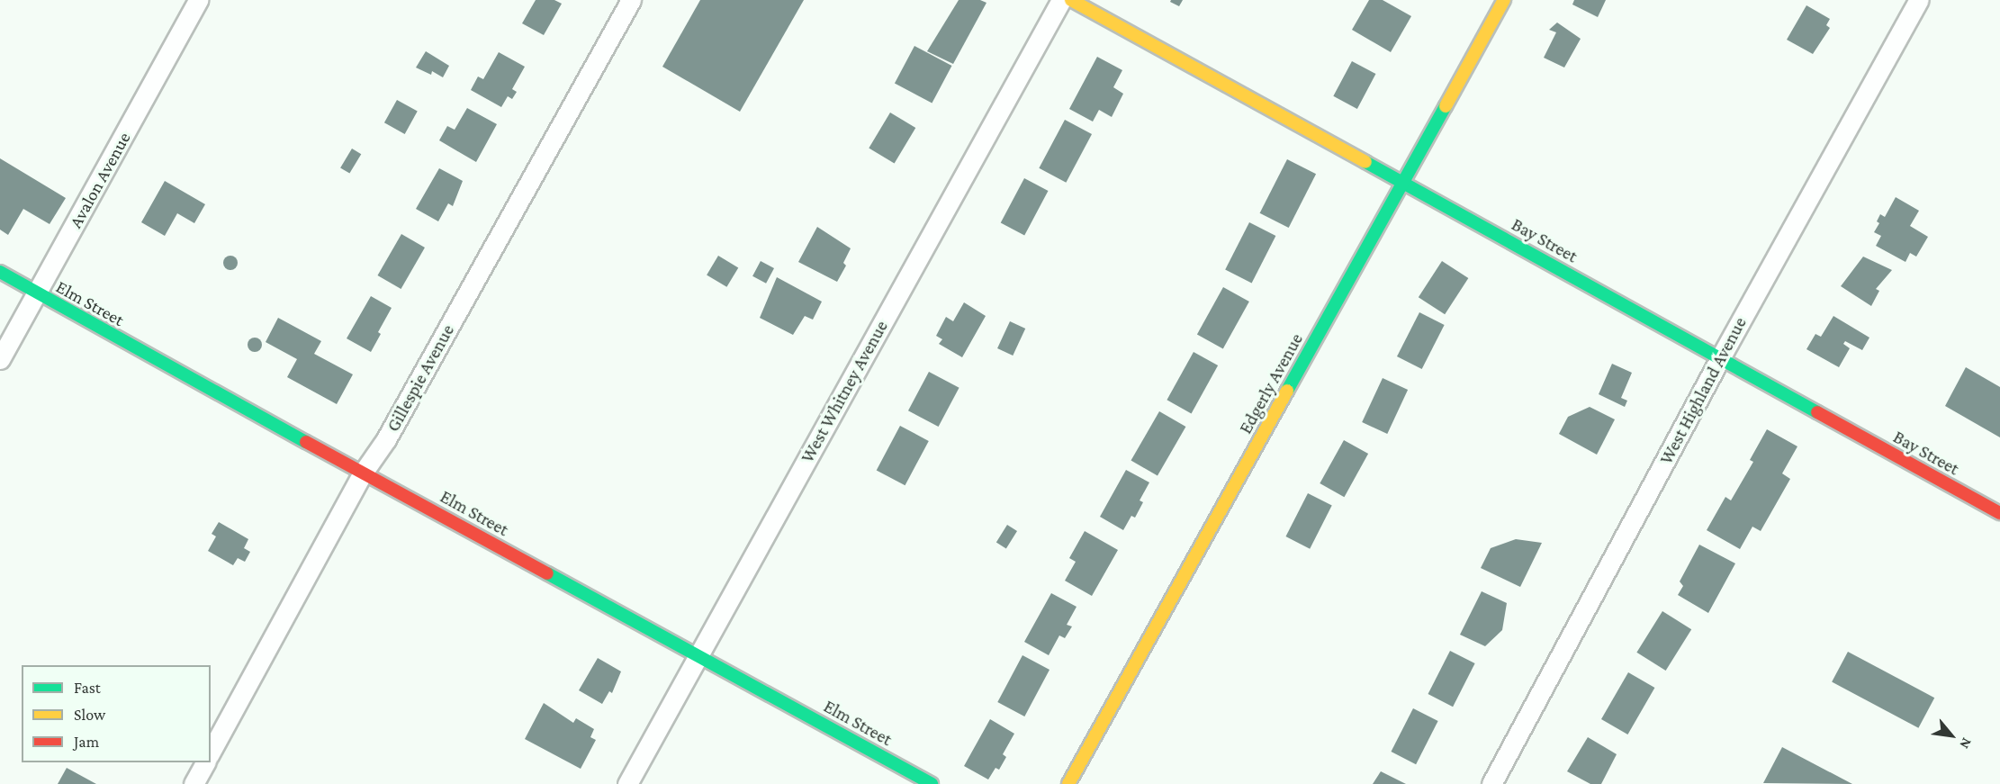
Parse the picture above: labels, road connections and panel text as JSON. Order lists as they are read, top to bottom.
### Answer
{
  "streets": {
    "street": [
      "Avalon Avenue",
      "Bay Street",
      "Elm Street",
      "Gillespie Avenue",
      "Edgerly Avenue",
      "West Highland Avenue",
      "West Whitney Avenue"
    ]
  },
  "crossings": [
    ["Avalon Avenue", "Elm Street"],
    ["Bay Street", "Edgerly Avenue"],
    ["Bay Street", "West Highland Avenue"],
    ["Elm Street", "Gillespie Avenue"],
    ["Elm Street", "West Whitney Avenue"]
  ],
  "legend": ["Fast", "Slow", "Jam"],
  "north": "bottom right"
}
